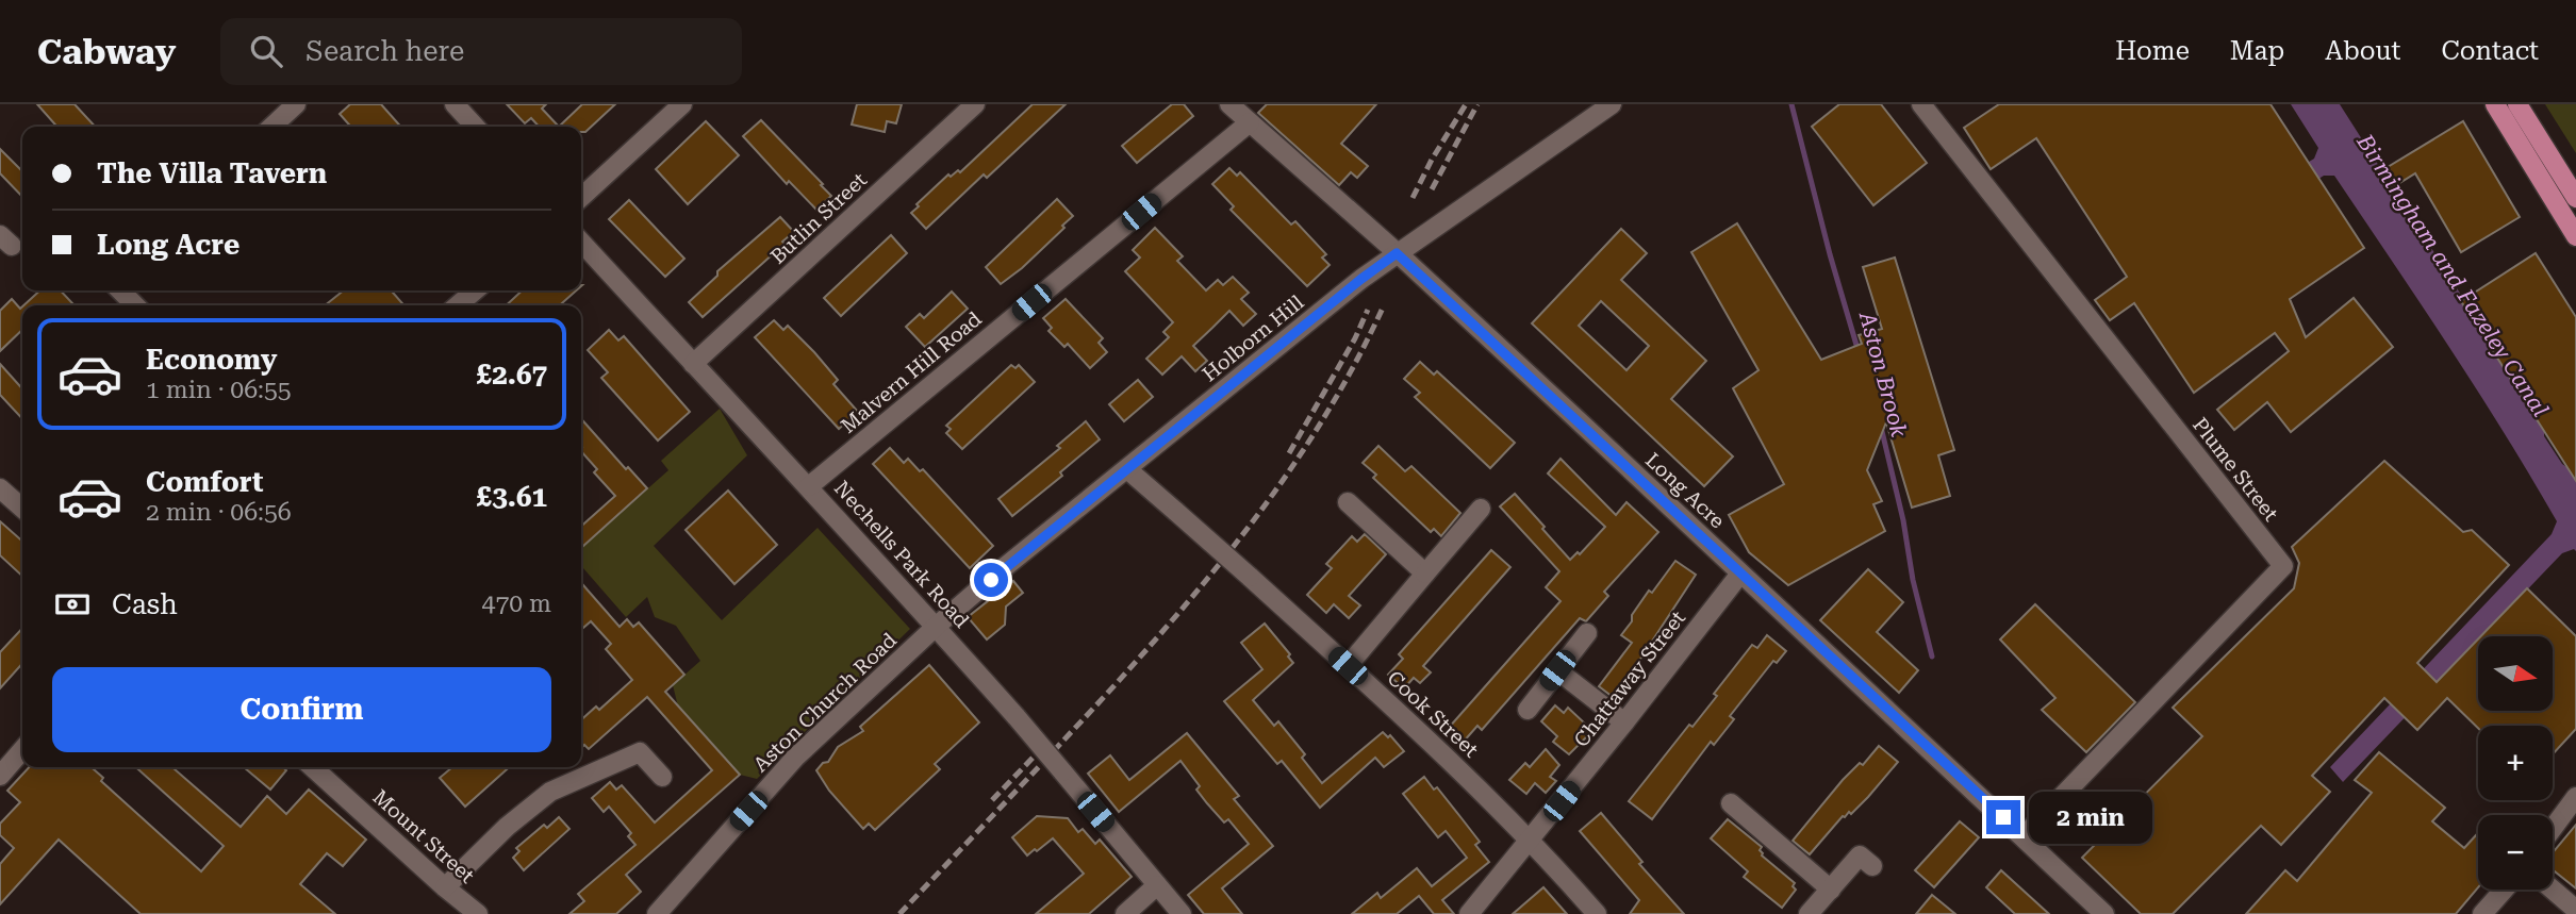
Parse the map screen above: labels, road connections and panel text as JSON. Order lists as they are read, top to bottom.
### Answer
{
  "streets": {
    "street": [
      "Butlin Street",
      "Holborn Hill",
      "Malvern Hill Road",
      "Plume Street",
      "Long Acre",
      "Nechells Park Road",
      "Chattaway Street",
      "Aston Church Road",
      "Cook Street",
      "Mount Street"
    ]
  },
  "crossings": [
    ["Butlin Street", "Nechells Park Road"],
    ["Holborn Hill", "Long Acre"],
    ["Holborn Hill", "Nechells Park Road"],
    ["Holborn Hill", "Aston Church Road"],
    ["Holborn Hill", "Cook Street"],
    ["Malvern Hill Road", "Long Acre"],
    ["Malvern Hill Road", "Nechells Park Road"],
    ["Plume Street", "Long Acre"],
    ["Long Acre", "Chattaway Street"],
    ["Nechells Park Road", "Aston Church Road"],
    ["Chattaway Street", "Cook Street"]
  ],
  "water": ["Birmingham and Fazeley Canal", "Aston Brook"],
  "north": "right",
  "page": {
    "header": "Cabway",
    "search": "Search here",
    "nav": [
      "Home",
      "Map",
      "About",
      "Contact"
    ],
    "banner": ["The Villa Tavern", "Long Acre"],
    "list": [
      {
        "name": "Economy",
        "note": "1 min · 06:55",
        "value": "£2.67"
      },
      {
        "name": "Comfort",
        "note": "2 min · 06:56",
        "value": "£3.61"
      }
    ],
    "pay": ["Cash", "470 m"],
    "map_buttons": ["+", "−"],
    "buttons": "Confirm",
    "bubble": "2 min"
  }
}
